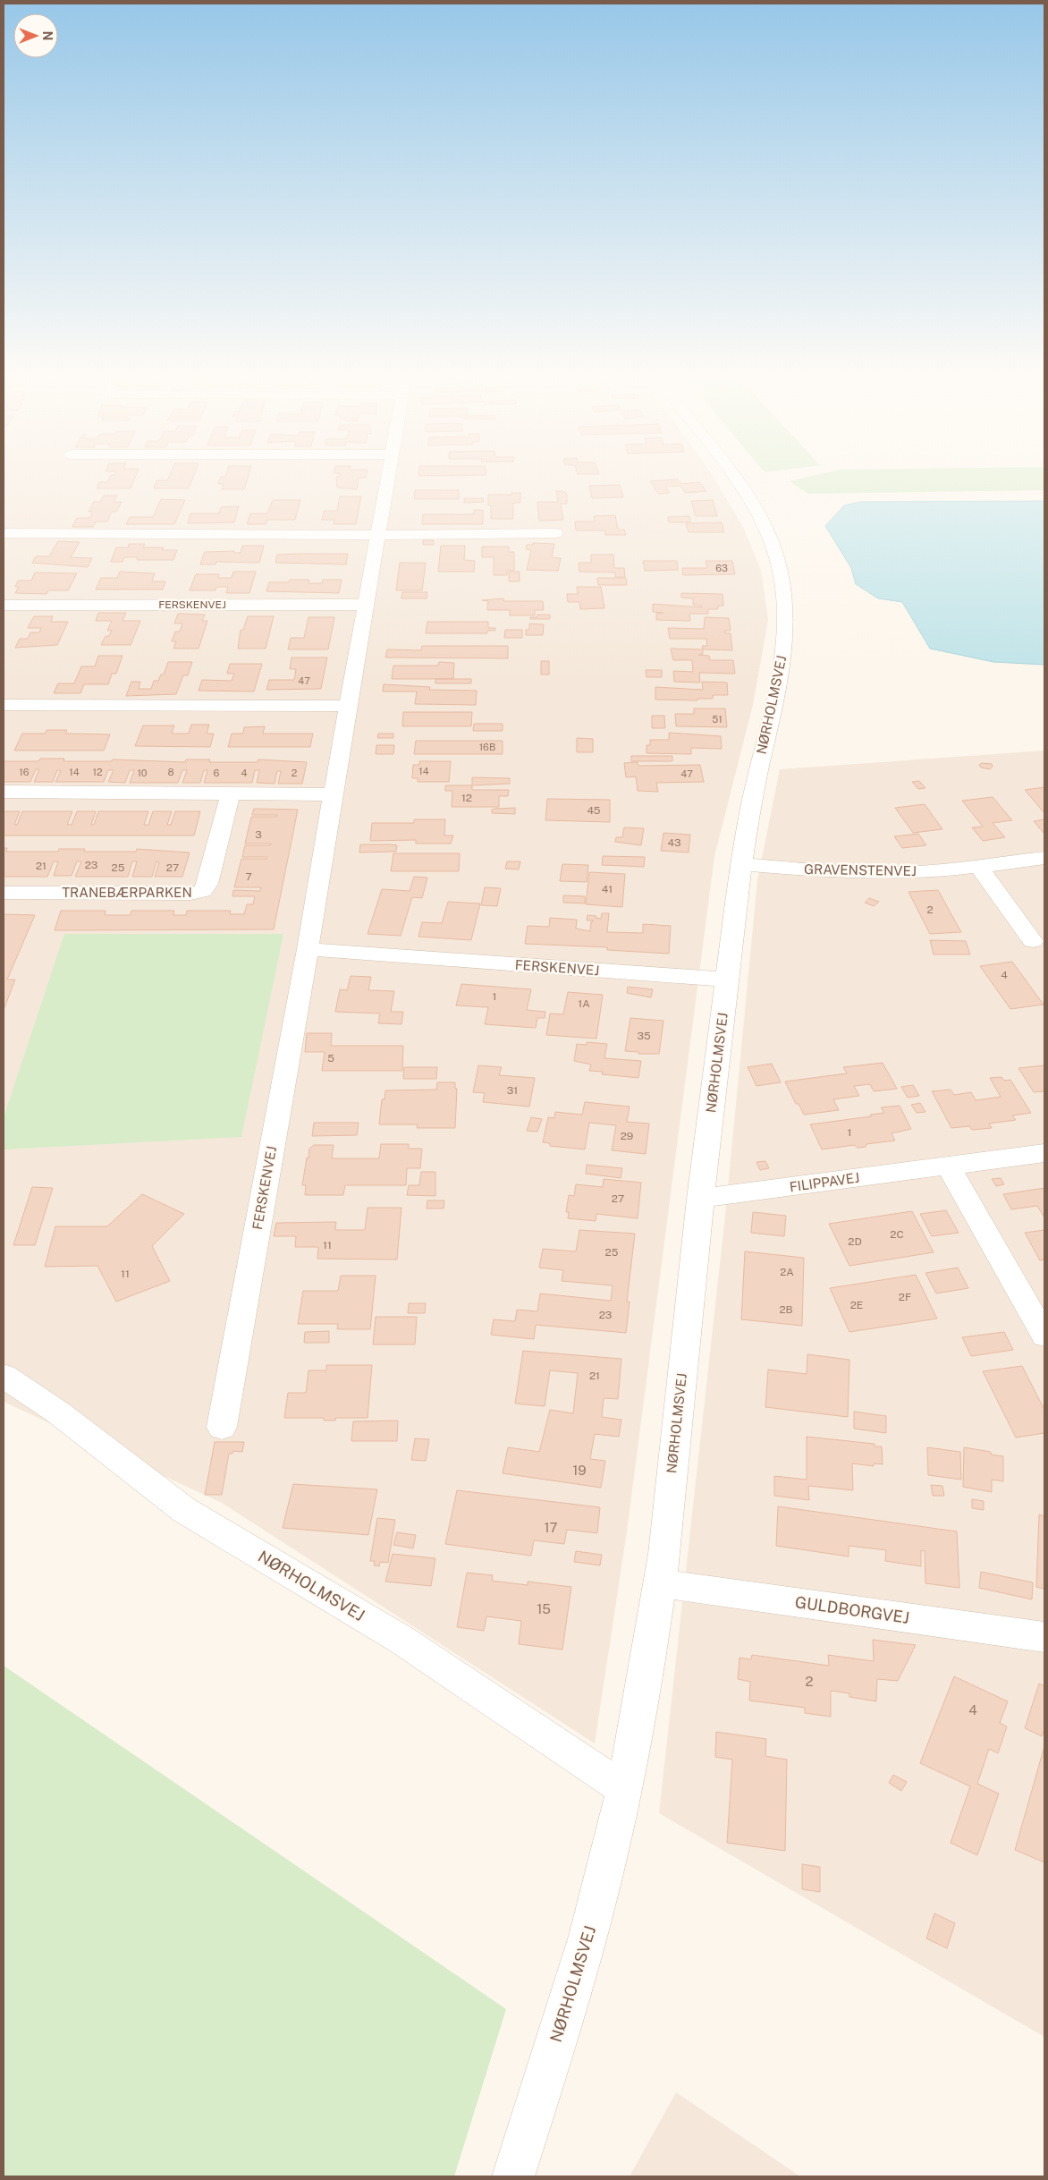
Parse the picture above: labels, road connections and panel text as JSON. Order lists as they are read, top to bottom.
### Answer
{
  "streets": {
    "street": [
      "FERSKENVEJ",
      "NØRHOLMSVEJ",
      "GRAVENSTENVEJ",
      "TRANEBÆRPARKEN",
      "FILIPPAVEJ",
      "GULDBORGVEJ"
    ]
  },
  "crossings": [
    ["FERSKENVEJ", "NØRHOLMSVEJ"],
    ["NØRHOLMSVEJ", "GRAVENSTENVEJ"],
    ["NØRHOLMSVEJ", "FILIPPAVEJ"],
    ["NØRHOLMSVEJ", "GULDBORGVEJ"]
  ],
  "house_numbers": [
    "63",
    "47",
    "51",
    "16B",
    "14",
    "16",
    "14",
    "12",
    "8",
    "10",
    "6",
    "4",
    "2",
    "47",
    "12",
    "45",
    "3",
    "43",
    "23",
    "21",
    "25",
    "27",
    "7",
    "41",
    "2",
    "4",
    "1",
    "1A",
    "35",
    "5",
    "31",
    "1",
    "29",
    "27",
    "2C",
    "2D",
    "11",
    "25",
    "2A",
    "11",
    "2F",
    "2E",
    "2B",
    "23",
    "21",
    "19",
    "17",
    "15",
    "2",
    "4"
  ],
  "north": "right"
}
